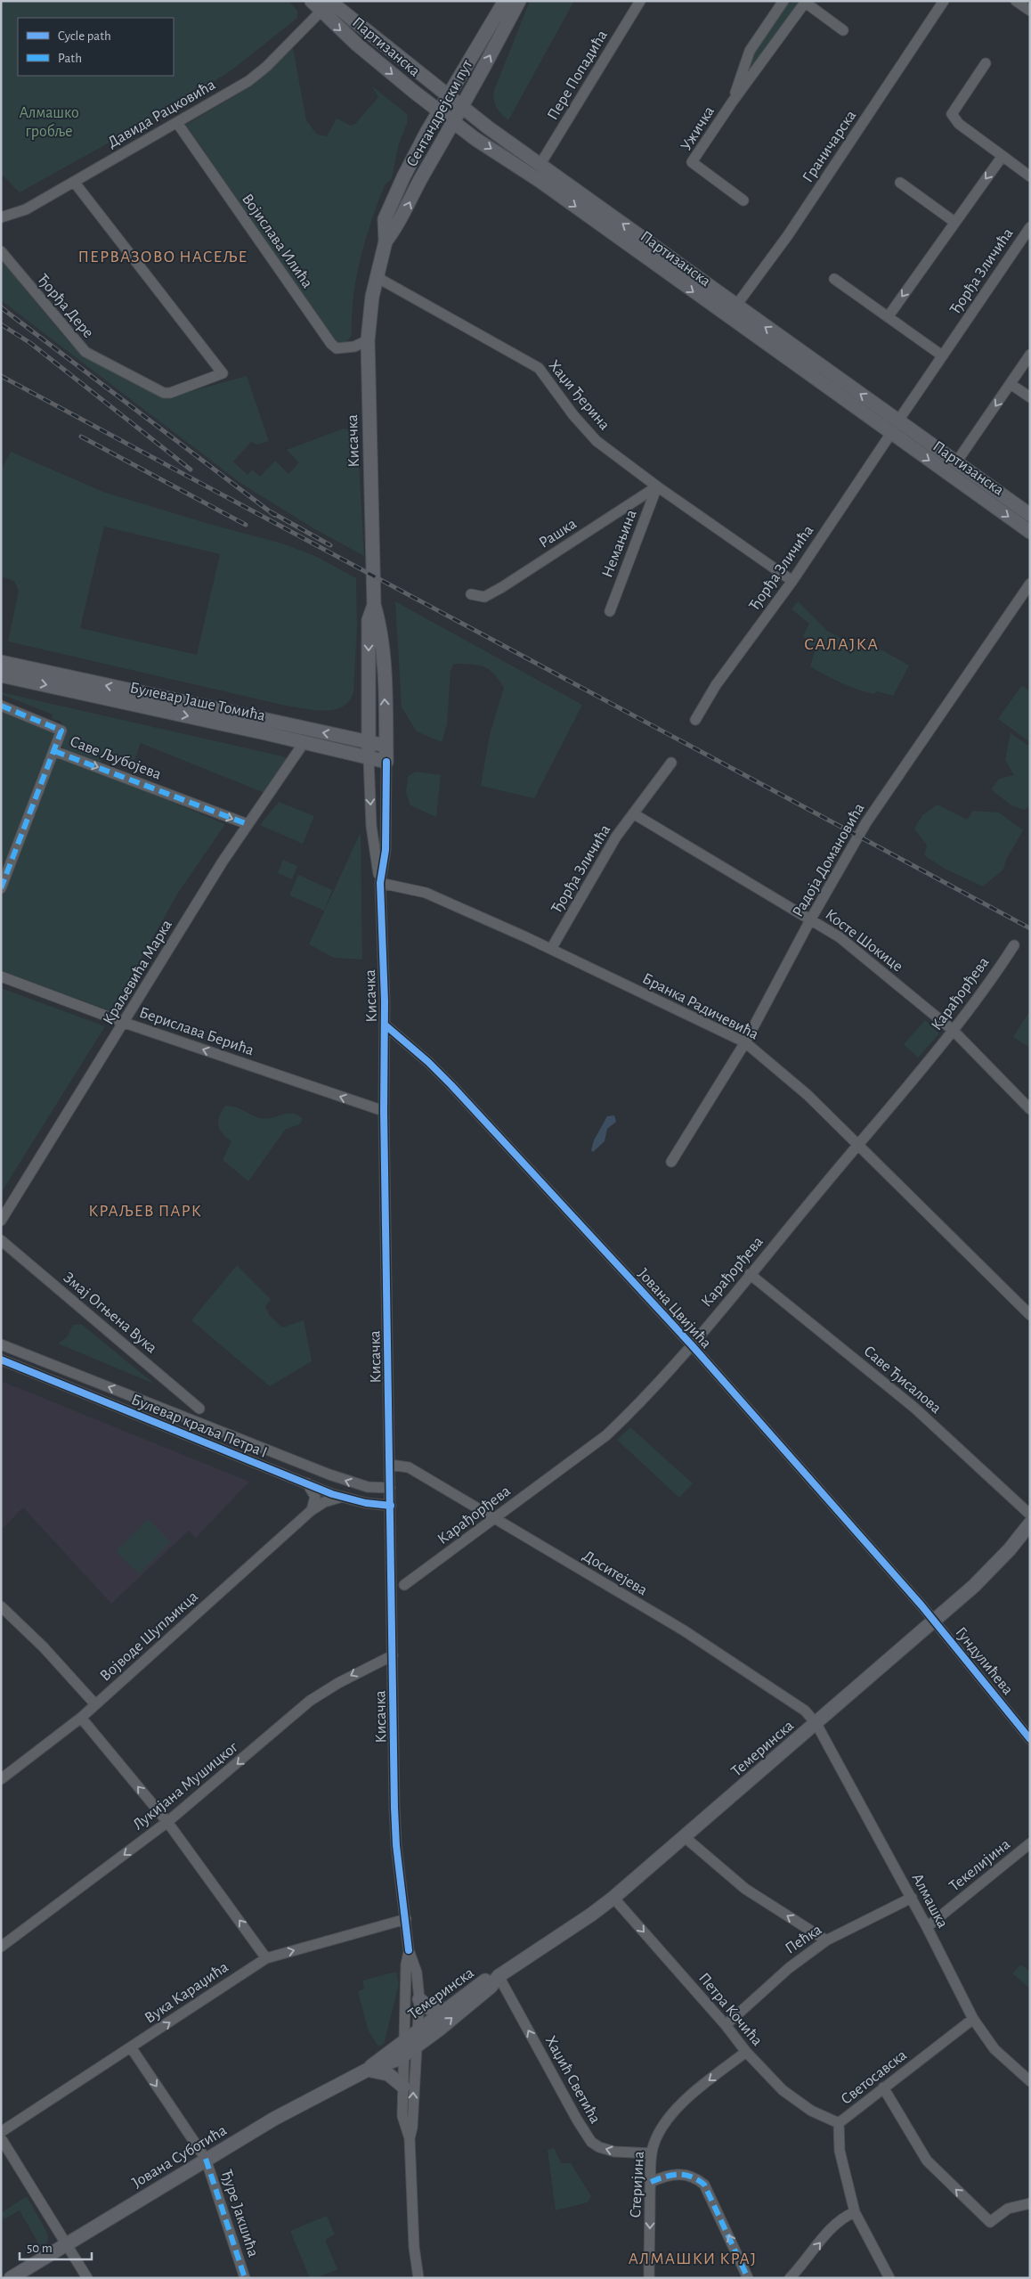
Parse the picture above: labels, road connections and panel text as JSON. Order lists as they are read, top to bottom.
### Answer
{
  "streets": {
    "main road": [
      "Партизанска",
      "Сентандрејски пут",
      "Кисачка",
      "Булевар Јаше Томића",
      "Темеринска",
      "Јована Суботића"
    ],
    "street": [
      "Пере Попадића",
      "Давида Рацковића",
      "Ужичка",
      "Граничарска",
      "Војислава Илића",
      "Ђорђа Зличића",
      "Ђорђа Дере",
      "Хаџи Ђерина",
      "Рашка",
      "Немањина",
      "Саве Љубојева",
      "Радоја Домановића",
      "Косте Шокице",
      "Краљевића Марка",
      "Карађорђева",
      "Бранка Радичевића",
      "Берислава Берића",
      "Јована Цвијића",
      "Змај Огњена Вука",
      "Саве Ђисалова",
      "Булевар краља Петра I",
      "Доситејева",
      "Војводе Шупљикца",
      "Гундулићева",
      "Лукијана Мушицког",
      "Текелијина",
      "Алмашка",
      "Пећка",
      "Вука Караџића",
      "Петра Кочића",
      "Светосавска",
      "Хаџић Светића",
      "Стеријина",
      "Ђуре Јакшића"
    ]
  },
  "crossings": [
    ["Партизанска", "Пере Попадића"],
    ["Партизанска", "Давида Рацковића"],
    ["Партизанска", "Сентандрејски пут"],
    ["Партизанска", "Граничарска"],
    ["Партизанска", "Ђорђа Зличића"],
    ["Давида Рацковића", "Војислава Илића"],
    ["Давида Рацковића", "Ђорђа Дере"],
    ["Сентандрејски пут", "Хаџи Ђерина"],
    ["Сентандрејски пут", "Кисачка"],
    ["Војислава Илића", "Кисачка"],
    ["Ђорђа Зличића", "Хаџи Ђерина"],
    ["Ђорђа Зличића", "Косте Шокице"],
    ["Ђорђа Зличића", "Бранка Радичевића"],
    ["Хаџи Ђерина", "Кисачка"],
    ["Хаџи Ђерина", "Рашка"],
    ["Хаџи Ђерина", "Немањина"],
    ["Кисачка", "Булевар Јаше Томића"],
    ["Кисачка", "Бранка Радичевића"],
    ["Кисачка", "Берислава Берића"],
    ["Кисачка", "Јована Цвијића"],
    ["Кисачка", "Булевар краља Петра I"],
    ["Кисачка", "Доситејева"],
    ["Кисачка", "Темеринска"],
    ["Кисачка", "Лукијана Мушицког"],
    ["Кисачка", "Вука Караџића"],
    ["Кисачка", "Јована Суботића"],
    ["Рашка", "Немањина"],
    ["Булевар Јаше Томића", "Краљевића Марка"],
    ["Саве Љубојева", "Краљевића Марка"],
    ["Радоја Домановића", "Косте Шокице"],
    ["Радоја Домановића", "Бранка Радичевића"],
    ["Косте Шокице", "Карађорђева"],
    ["Краљевића Марка", "Берислава Берића"],
    ["Карађорђева", "Бранка Радичевића"],
    ["Карађорђева", "Јована Цвијића"],
    ["Карађорђева", "Саве Ђисалова"],
    ["Карађорђева", "Доситејева"],
    ["Јована Цвијића", "Гундулићева"],
    ["Јована Цвијића", "Темеринска"],
    ["Булевар краља Петра I", "Војводе Шупљикца"],
    ["Доситејева", "Темеринска"],
    ["Доситејева", "Алмашка"],
    ["Гундулићева", "Темеринска"],
    ["Темеринска", "Алмашка"],
    ["Темеринска", "Петра Кочића"],
    ["Темеринска", "Хаџић Светића"],
    ["Темеринска", "Јована Суботића"],
    ["Текелијина", "Алмашка"],
    ["Алмашка", "Пећка"],
    ["Алмашка", "Светосавска"],
    ["Пећка", "Петра Кочића"],
    ["Вука Караџића", "Ђуре Јакшића"],
    ["Петра Кочића", "Светосавска"],
    ["Петра Кочића", "Стеријина"],
    ["Хаџић Светића", "Стеријина"],
    ["Јована Суботића", "Ђуре Јакшића"]
  ],
  "one_way": [
    "Саве Љубојева",
    "Берислава Берића",
    "Лукијана Мушицког",
    "Вука Караџића",
    "Петра Кочића",
    "Хаџић Светића",
    "Стеријина",
    "Ђуре Јакшића"
  ],
  "districts": [
    "ПЕРВАЗОВО НАСЕЉЕ",
    "САЛАЈКА",
    "КРАЉЕВ ПАРК",
    "АЛМАШКИ КРАЈ"
  ],
  "parks": ["Алмашко гробље"],
  "legend": ["Cycle path", "Path"],
  "scale_bar": "50 m"
}
